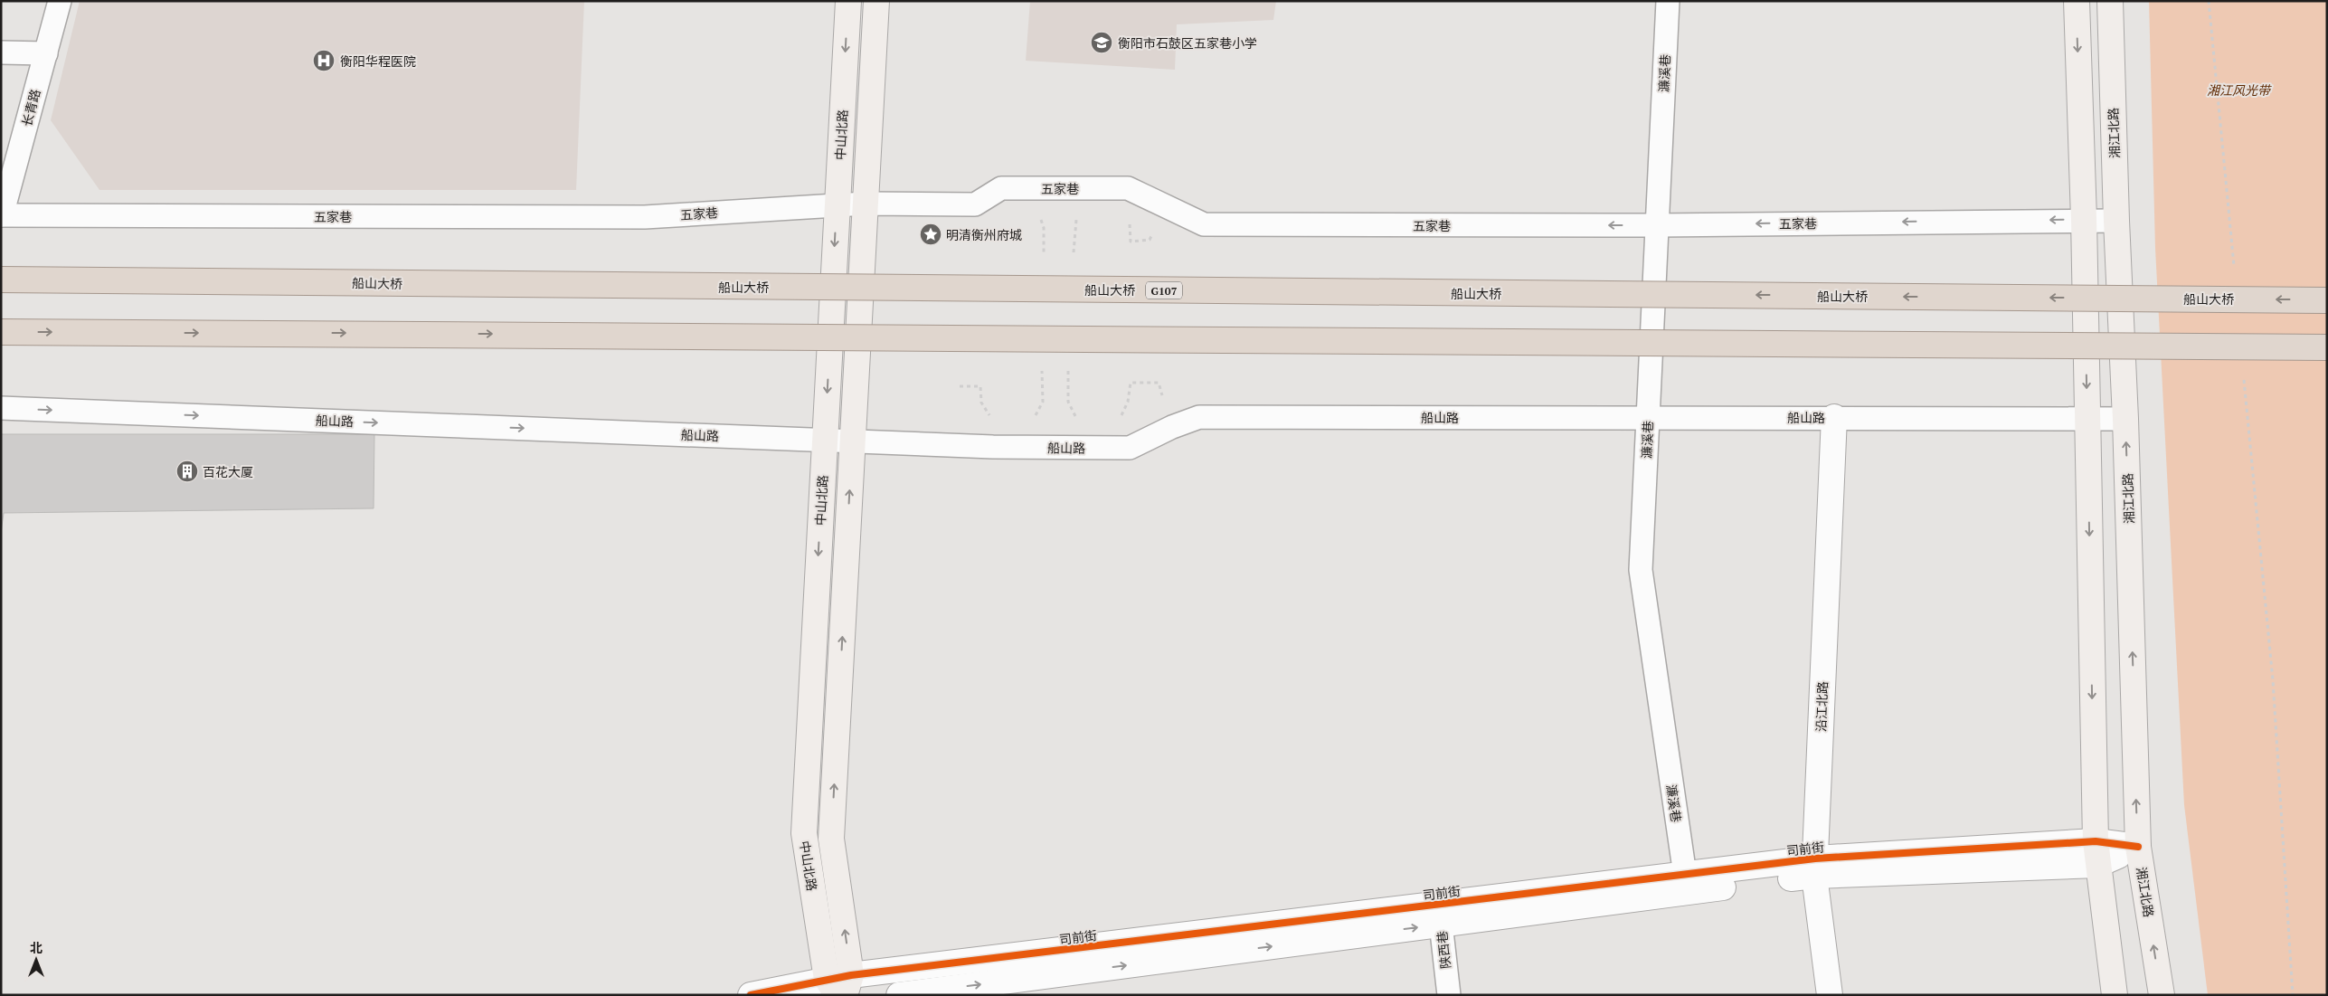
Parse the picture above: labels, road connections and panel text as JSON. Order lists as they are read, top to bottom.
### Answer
{
  "streets": {
    "highway": ["船山大桥", "G107"],
    "main road": ["湘江北路", "中山北路"],
    "street": ["沿江北路", "司前街"],
    "lane": [
      "濂溪巷",
      "长青路",
      "五家巷",
      "船山路",
      "陕西巷"
    ]
  },
  "crossings": [
    ["濂溪巷", "五家巷"],
    ["濂溪巷", "船山路"],
    ["濂溪巷", "司前街"],
    ["长青路", "五家巷"],
    ["湘江北路", "五家巷"],
    ["湘江北路", "船山路"],
    ["湘江北路", "司前街"],
    ["中山北路", "五家巷"],
    ["中山北路", "船山路"],
    ["中山北路", "司前街"],
    ["船山路", "沿江北路"],
    ["沿江北路", "司前街"],
    ["司前街", "陕西巷"]
  ],
  "one_way": ["五家巷", "船山路"],
  "parks": ["湘江风光带"],
  "places": {
    "school or university": ["衡阳市石鼓区五家巷小学"],
    "hospital": ["衡阳华程医院"],
    "place": ["明清衡州府城"],
    "building": ["百花大厦"]
  },
  "north": "top"
}
